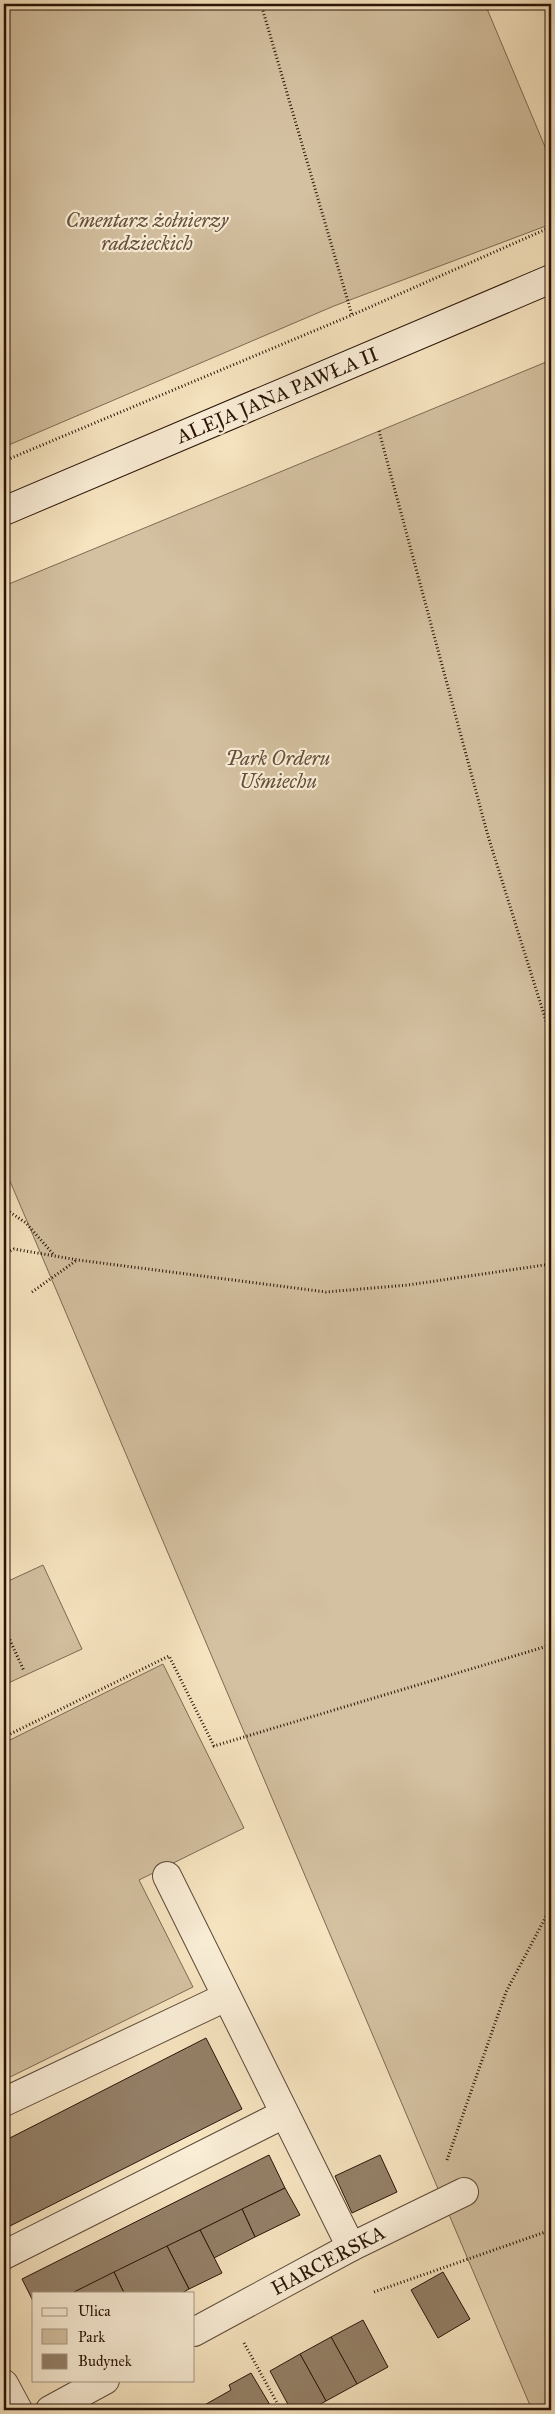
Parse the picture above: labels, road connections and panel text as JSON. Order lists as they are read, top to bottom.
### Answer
{
  "streets": {
    "street": ["ALEJA JANA PAWŁA II", "HARCERSKA"]
  },
  "parks": ["Cmentarz żołnierzy radzieckich", "Park Orderu Uśmiechu"],
  "legend": ["Ulica", "Park", "Budynek"]
}
